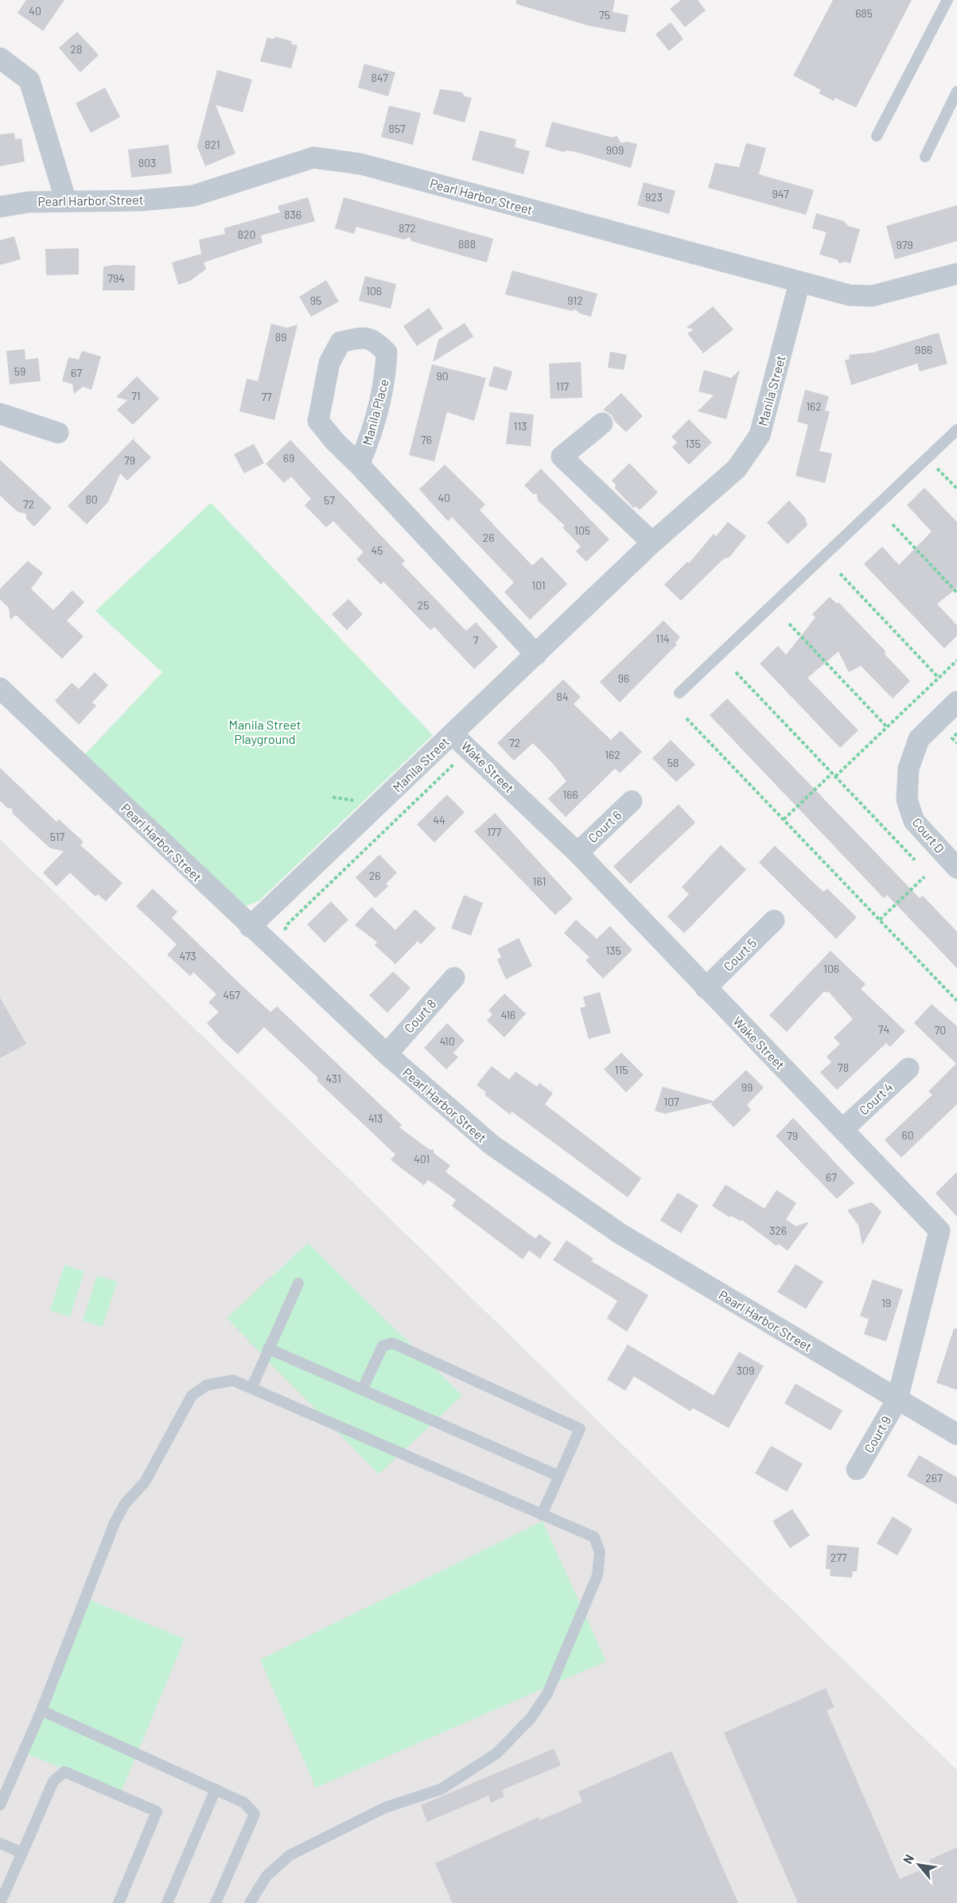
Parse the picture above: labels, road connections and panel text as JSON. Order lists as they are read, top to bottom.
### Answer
{
  "streets": {
    "street": [
      "Pearl Harbor Street",
      "Manila Street",
      "Manila Place",
      "Wake Street",
      "Court 6",
      "Court D",
      "Court 5",
      "Court 8",
      "Court 4",
      "Court 9"
    ]
  },
  "crossings": [
    ["Pearl Harbor Street", "Manila Street"],
    ["Pearl Harbor Street", "Wake Street"],
    ["Pearl Harbor Street", "Court 8"],
    ["Pearl Harbor Street", "Court 9"],
    ["Manila Street", "Manila Place"],
    ["Manila Street", "Wake Street"],
    ["Wake Street", "Court 6"],
    ["Wake Street", "Court 5"],
    ["Wake Street", "Court 4"],
    ["Wake Street", "Court 9"]
  ],
  "parks": ["Manila Street Playground"],
  "house_numbers": [
    "40",
    "685",
    "75",
    "28",
    "847",
    "857",
    "821",
    "909",
    "803",
    "947",
    "923",
    "836",
    "872",
    "820",
    "888",
    "979",
    "794",
    "106",
    "95",
    "912",
    "89",
    "986",
    "59",
    "67",
    "90",
    "117",
    "71",
    "77",
    "162",
    "113",
    "76",
    "135",
    "69",
    "79",
    "40",
    "80",
    "57",
    "72",
    "105",
    "26",
    "45",
    "101",
    "25",
    "114",
    "7",
    "96",
    "84",
    "72",
    "162",
    "58",
    "166",
    "44",
    "177",
    "517",
    "26",
    "161",
    "135",
    "473",
    "106",
    "457",
    "416",
    "74",
    "70",
    "410",
    "78",
    "115",
    "431",
    "99",
    "107",
    "413",
    "60",
    "79",
    "401",
    "67",
    "326",
    "19",
    "309",
    "267",
    "277"
  ],
  "north": "top left"
}
